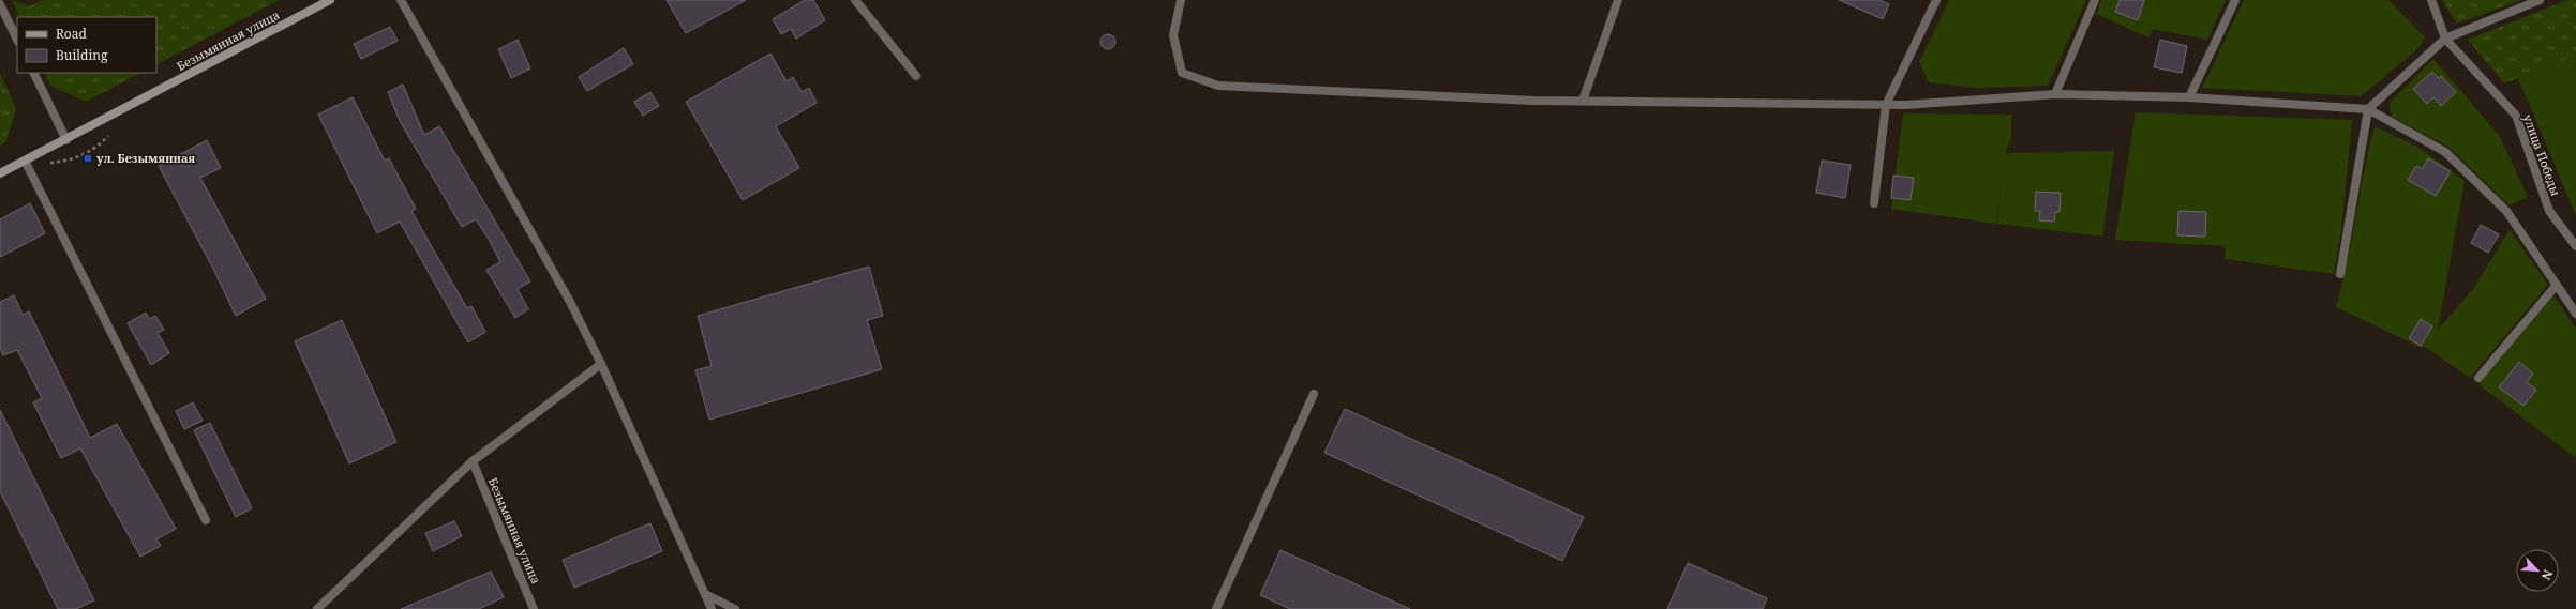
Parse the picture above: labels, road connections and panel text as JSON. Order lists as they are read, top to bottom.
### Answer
{
  "streets": {
    "main road": ["Безымянная улица"],
    "street": ["улица Победы"]
  },
  "places": {
    "transit": ["ул. Безымянная"]
  },
  "legend": ["Road", "Building"],
  "north": "bottom right"
}
